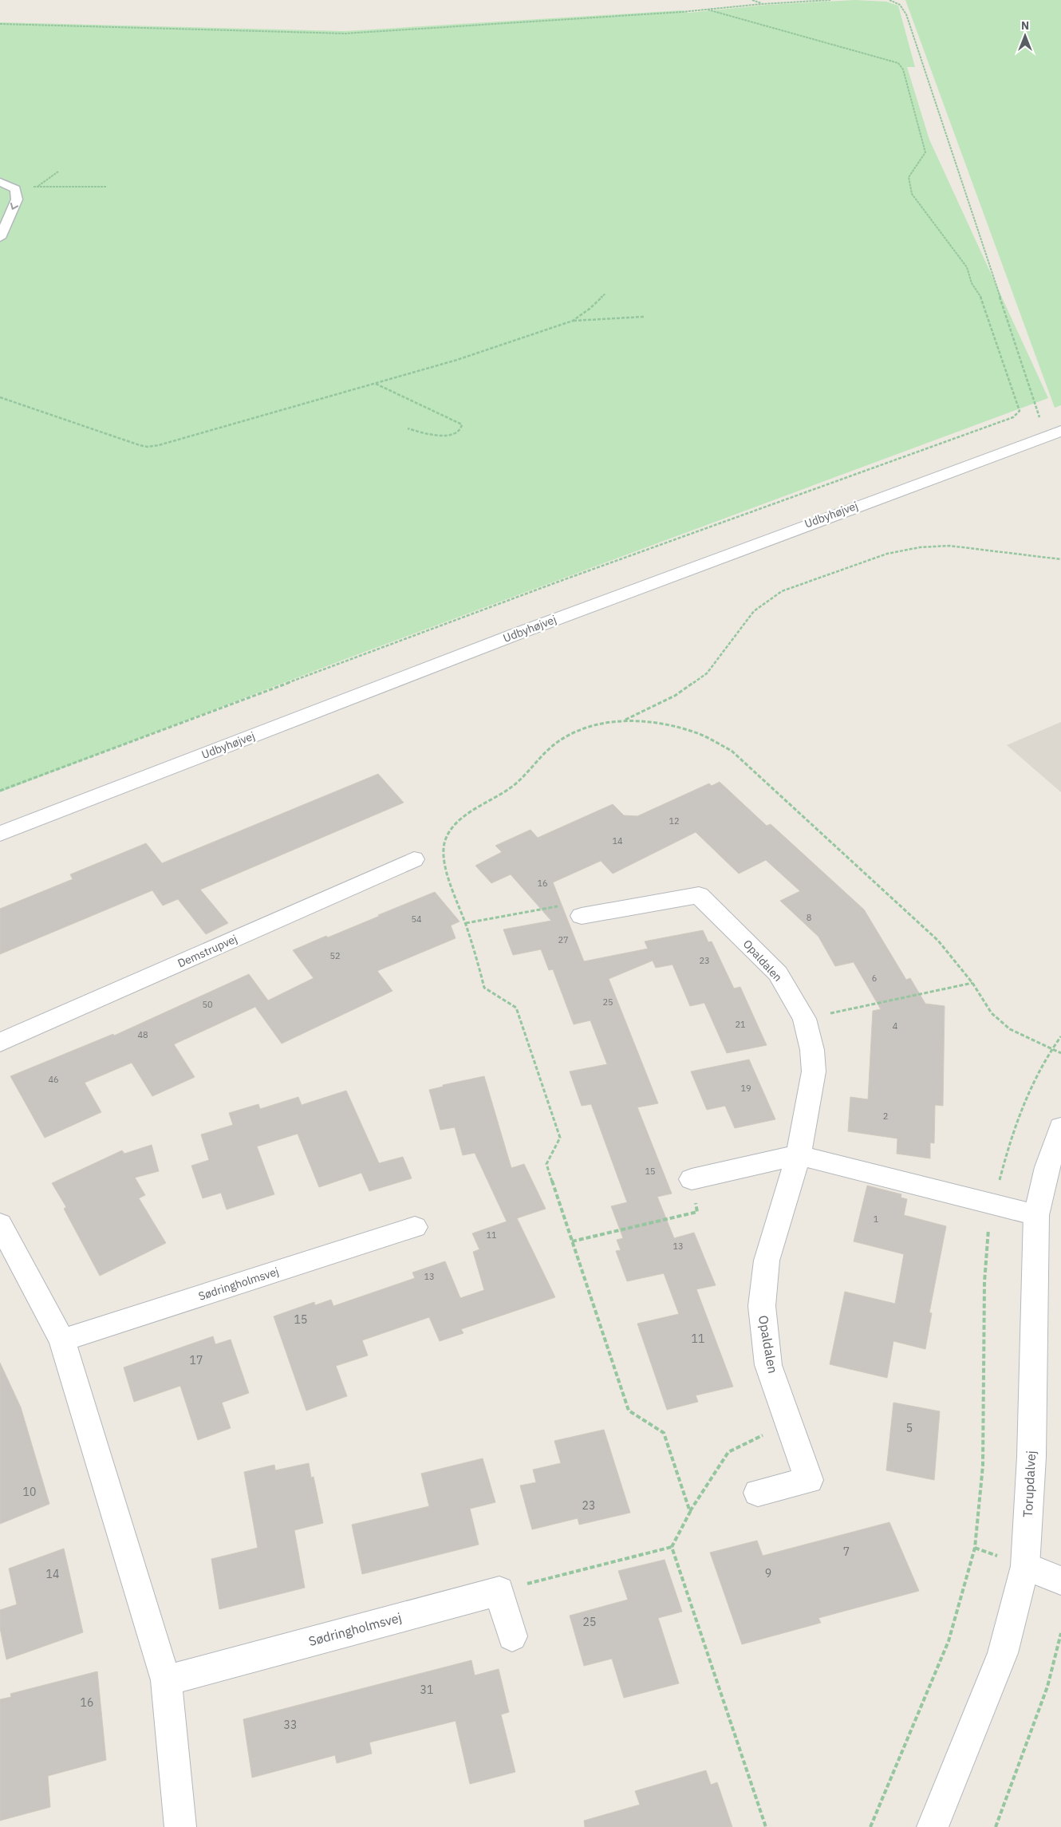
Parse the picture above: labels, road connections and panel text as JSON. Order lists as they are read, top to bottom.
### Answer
{
  "streets": {
    "street": [
      "Udbyhøjvej",
      "Demstrupvej",
      "Opaldalen",
      "Sødringholmsvej",
      "Torupdalvej"
    ]
  },
  "house_numbers": [
    "12",
    "14",
    "16",
    "8",
    "54",
    "27",
    "52",
    "23",
    "6",
    "25",
    "50",
    "21",
    "4",
    "48",
    "46",
    "19",
    "2",
    "15",
    "1",
    "11",
    "13",
    "13",
    "15",
    "11",
    "17",
    "5",
    "10",
    "23",
    "7",
    "9",
    "14",
    "25",
    "31",
    "16",
    "33"
  ],
  "north": "top"
}
